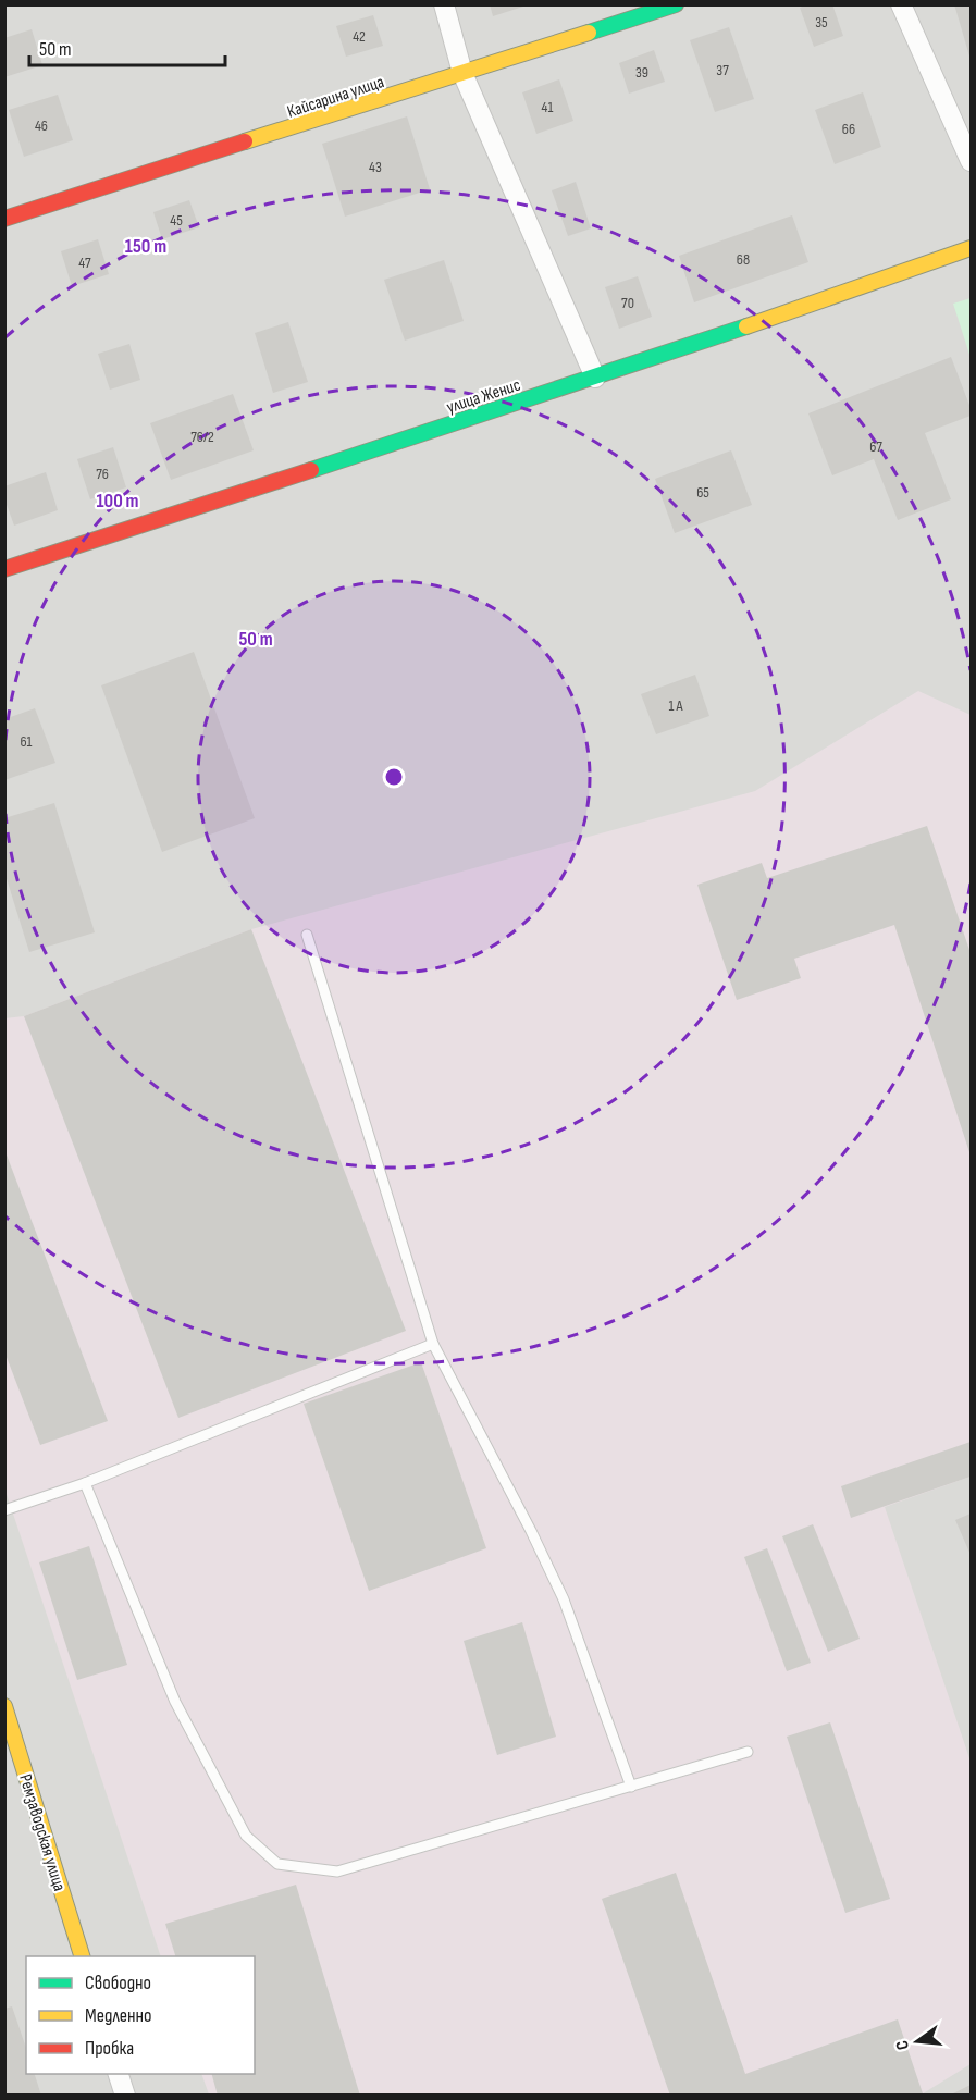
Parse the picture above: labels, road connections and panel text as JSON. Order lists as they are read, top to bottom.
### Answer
{
  "streets": {
    "street": ["Кайсарина улица", "улица Женис", "Ремзаводская улица"]
  },
  "house_numbers": [
    "35",
    "42",
    "37",
    "39",
    "41",
    "46",
    "66",
    "43",
    "45",
    "68",
    "47",
    "70",
    "76/2",
    "67",
    "76",
    "65",
    "1 А",
    "61"
  ],
  "legend": ["Свободно", "Медленно", "Пробка"],
  "scale_bar": "50 m",
  "north": "left",
  "rings": ["150 m", "100 m", "50 m"]
}
